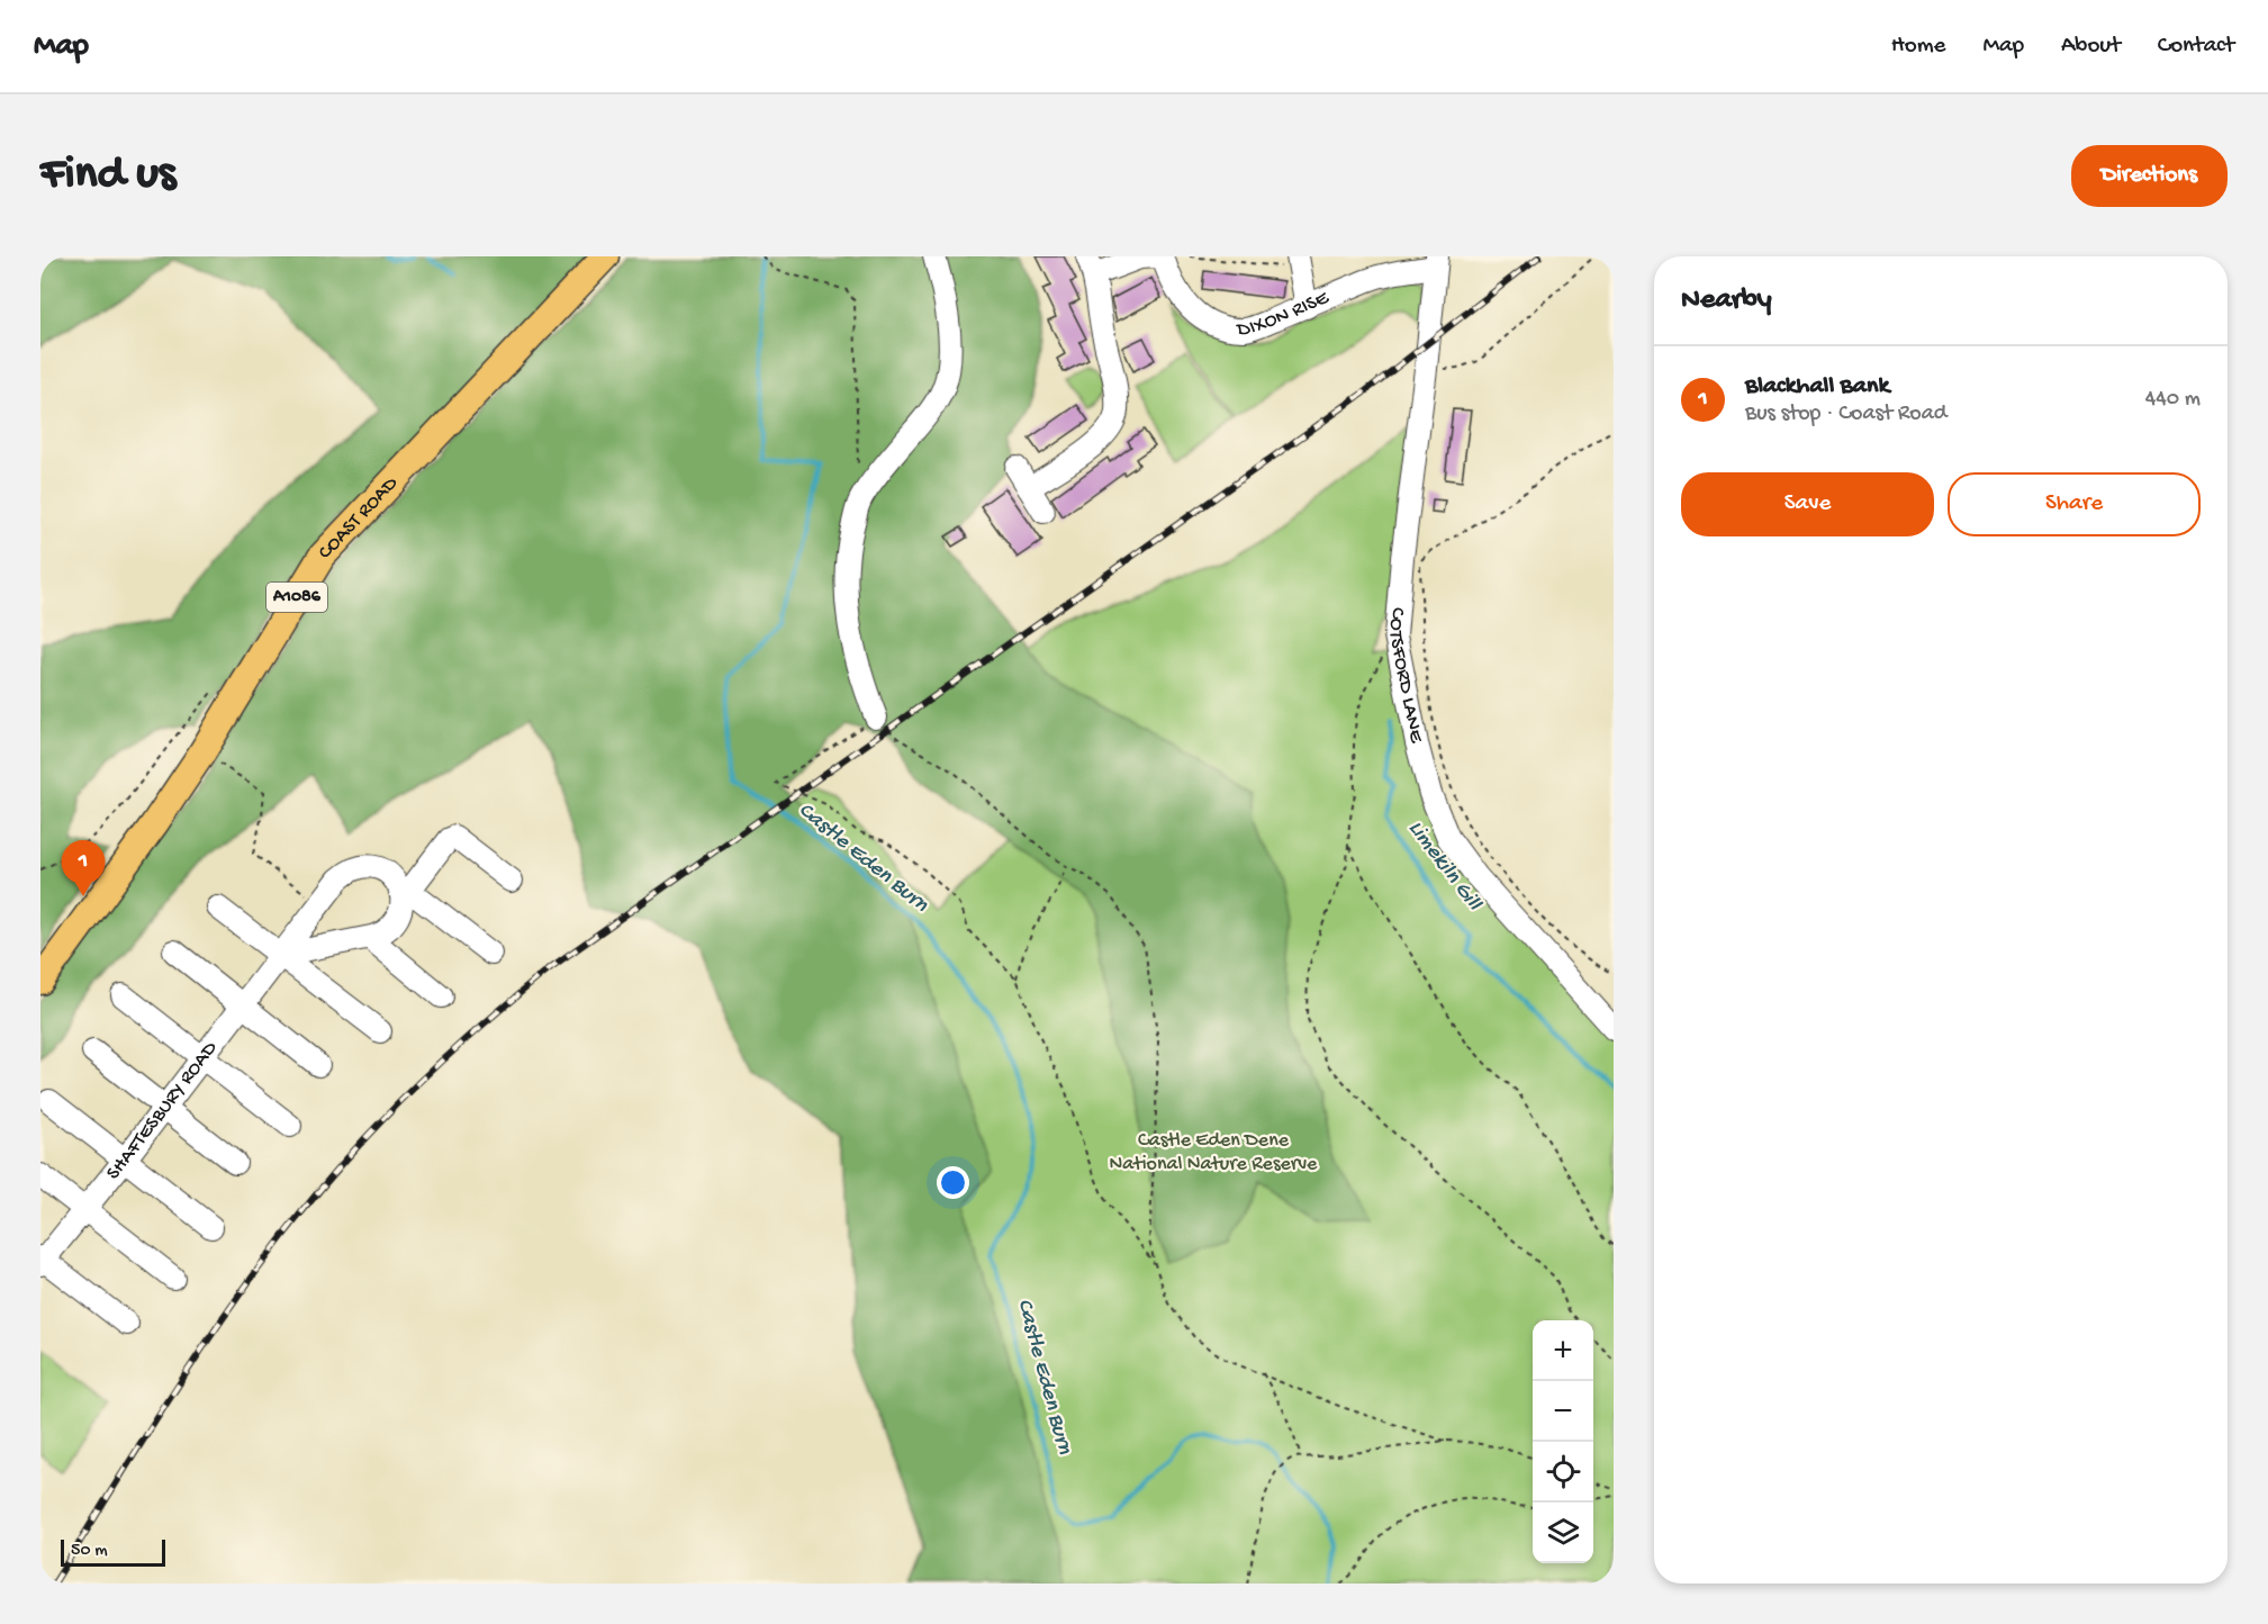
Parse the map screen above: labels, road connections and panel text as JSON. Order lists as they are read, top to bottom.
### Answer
{
  "streets": {
    "main road": ["COAST ROAD", "A1086"],
    "street": ["DIXON RISE", "COTSFORD LANE", "SHAFTESBURY ROAD"]
  },
  "crossings": [
    ["DIXON RISE", "COTSFORD LANE"]
  ],
  "water": ["Castle Eden Burn", "Limekiln Gill"],
  "parks": ["Castle Eden Dene National Nature Reserve"],
  "scale_bar": "50 m",
  "page": {
    "header": "Map",
    "nav": [
      "Home",
      "Map",
      "About",
      "Contact"
    ],
    "buttons": [
      "Directions",
      ["Save", "Share"]
    ],
    "title": "Find us",
    "heading": "Nearby",
    "list": [
      {
        "mark": "1",
        "name": "Blackhall Bank",
        "note": "Bus stop · Coast Road",
        "value": "440 m"
      }
    ],
    "pins": "1",
    "map_buttons": ["+", "−"],
    "scale": "50 m"
  }
}
